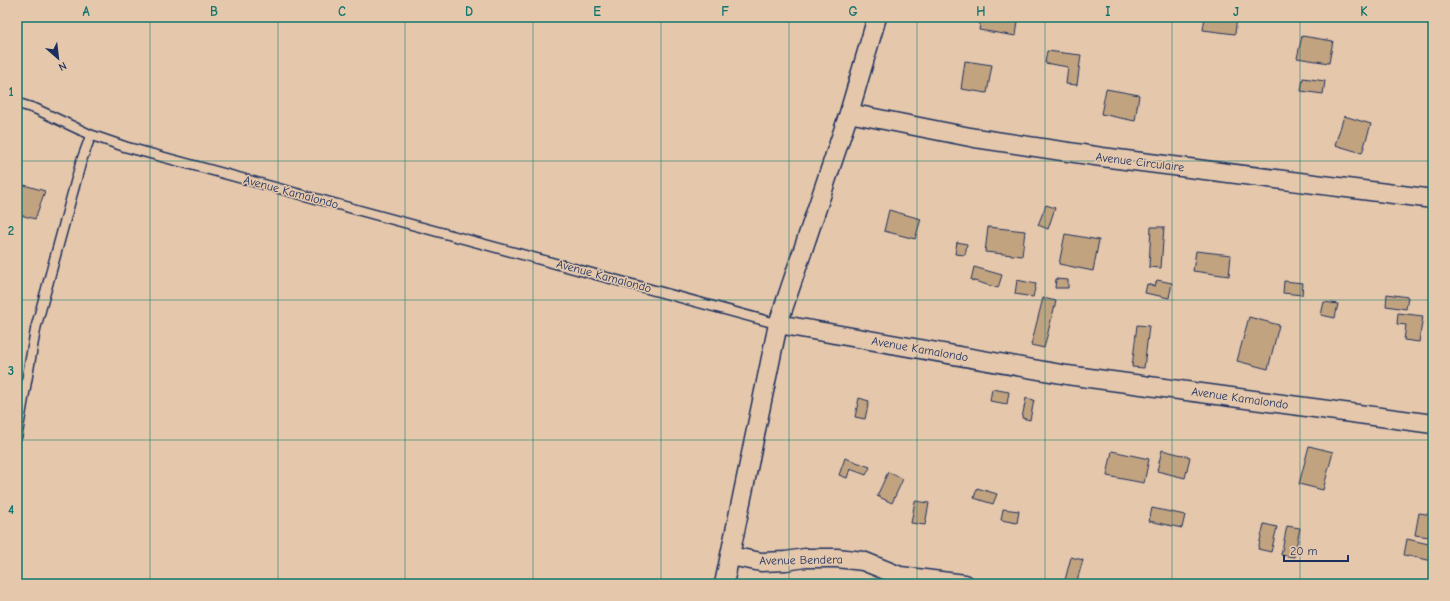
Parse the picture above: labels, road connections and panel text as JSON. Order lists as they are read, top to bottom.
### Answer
{
  "streets": {
    "street": ["Avenue Circulaire", "Avenue Kamalondo", "Avenue Bendera"]
  },
  "scale_bar": "20 m",
  "north": "bottom right",
  "grid": {
    "columns": [
      "A",
      "B",
      "C",
      "D",
      "E",
      "F",
      "G",
      "H",
      "I",
      "J",
      "K"
    ],
    "rows": [
      "1",
      "2",
      "3",
      "4"
    ]
  }
}
